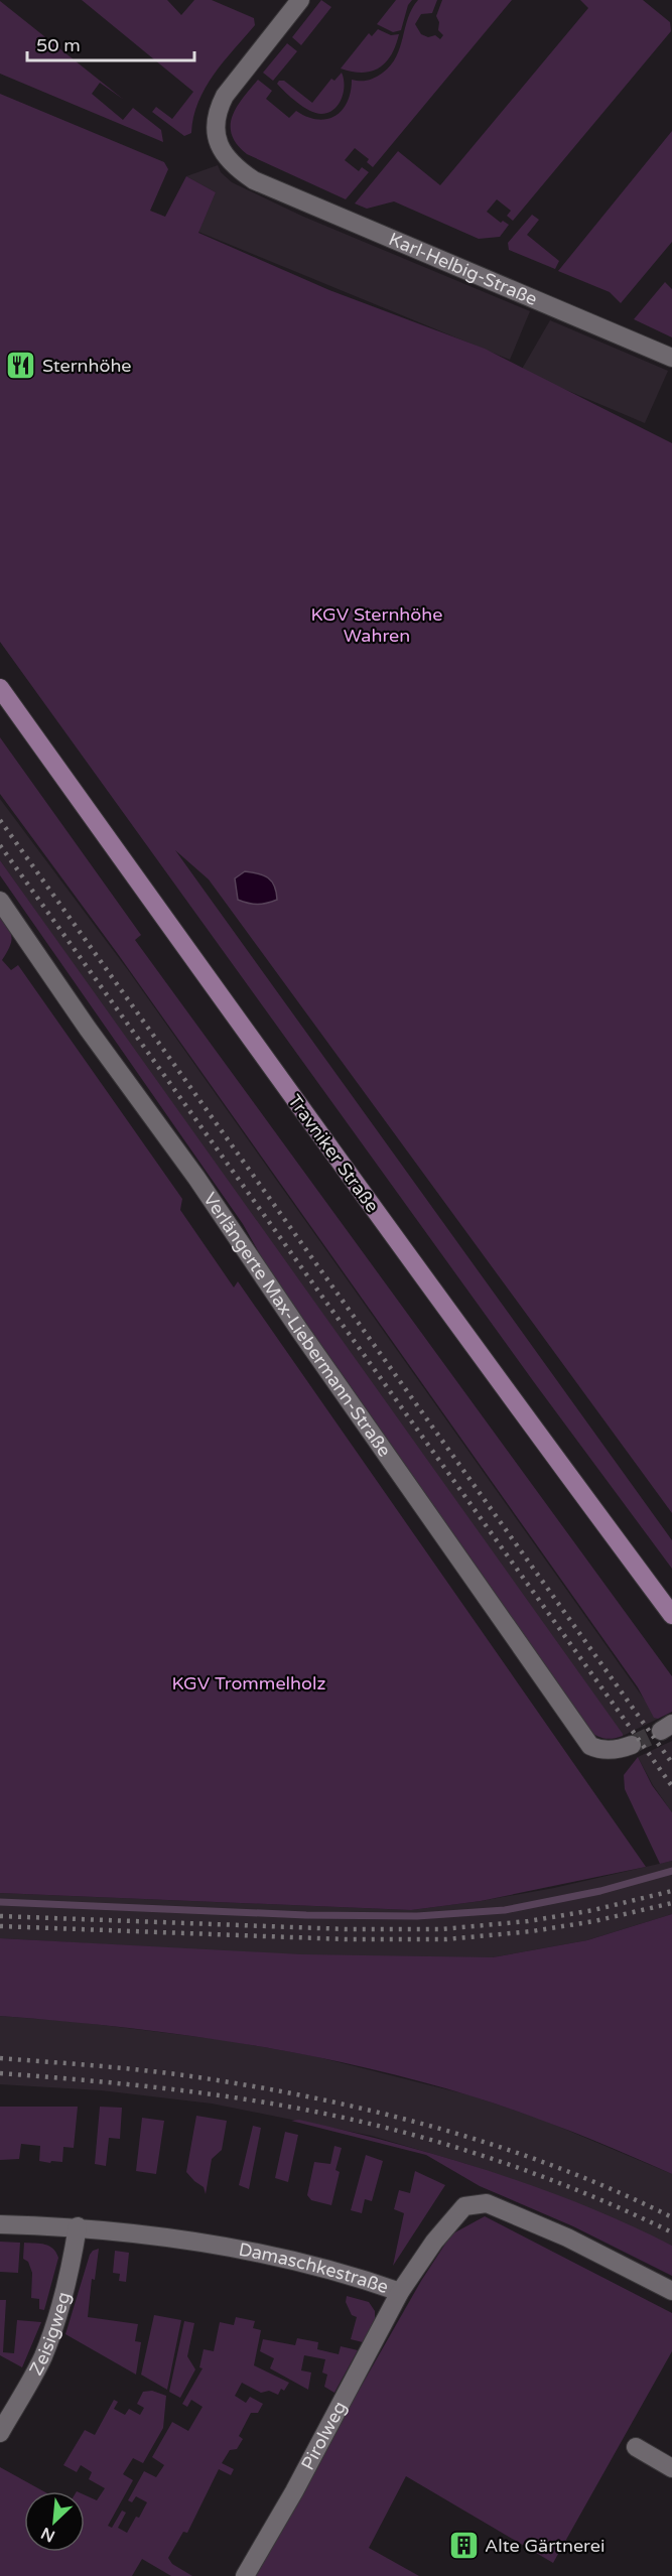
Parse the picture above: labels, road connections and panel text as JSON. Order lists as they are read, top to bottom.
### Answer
{
  "streets": {
    "main road": ["Travniker Straße"],
    "street": [
      "Karl-Helbig-Straße",
      "Verlängerte Max-Liebermann-Straße",
      "Damaschkestraße",
      "Zeisigweg",
      "Pirolweg"
    ]
  },
  "crossings": [
    ["Damaschkestraße", "Zeisigweg"],
    ["Damaschkestraße", "Pirolweg"]
  ],
  "parks": ["KGV Sternhöhe Wahren", "KGV Trommelholz"],
  "places": {
    "restaurant": ["Sternhöhe"],
    "building": ["Alte Gärtnerei"]
  },
  "scale_bar": "50 m",
  "north": "bottom left"
}
